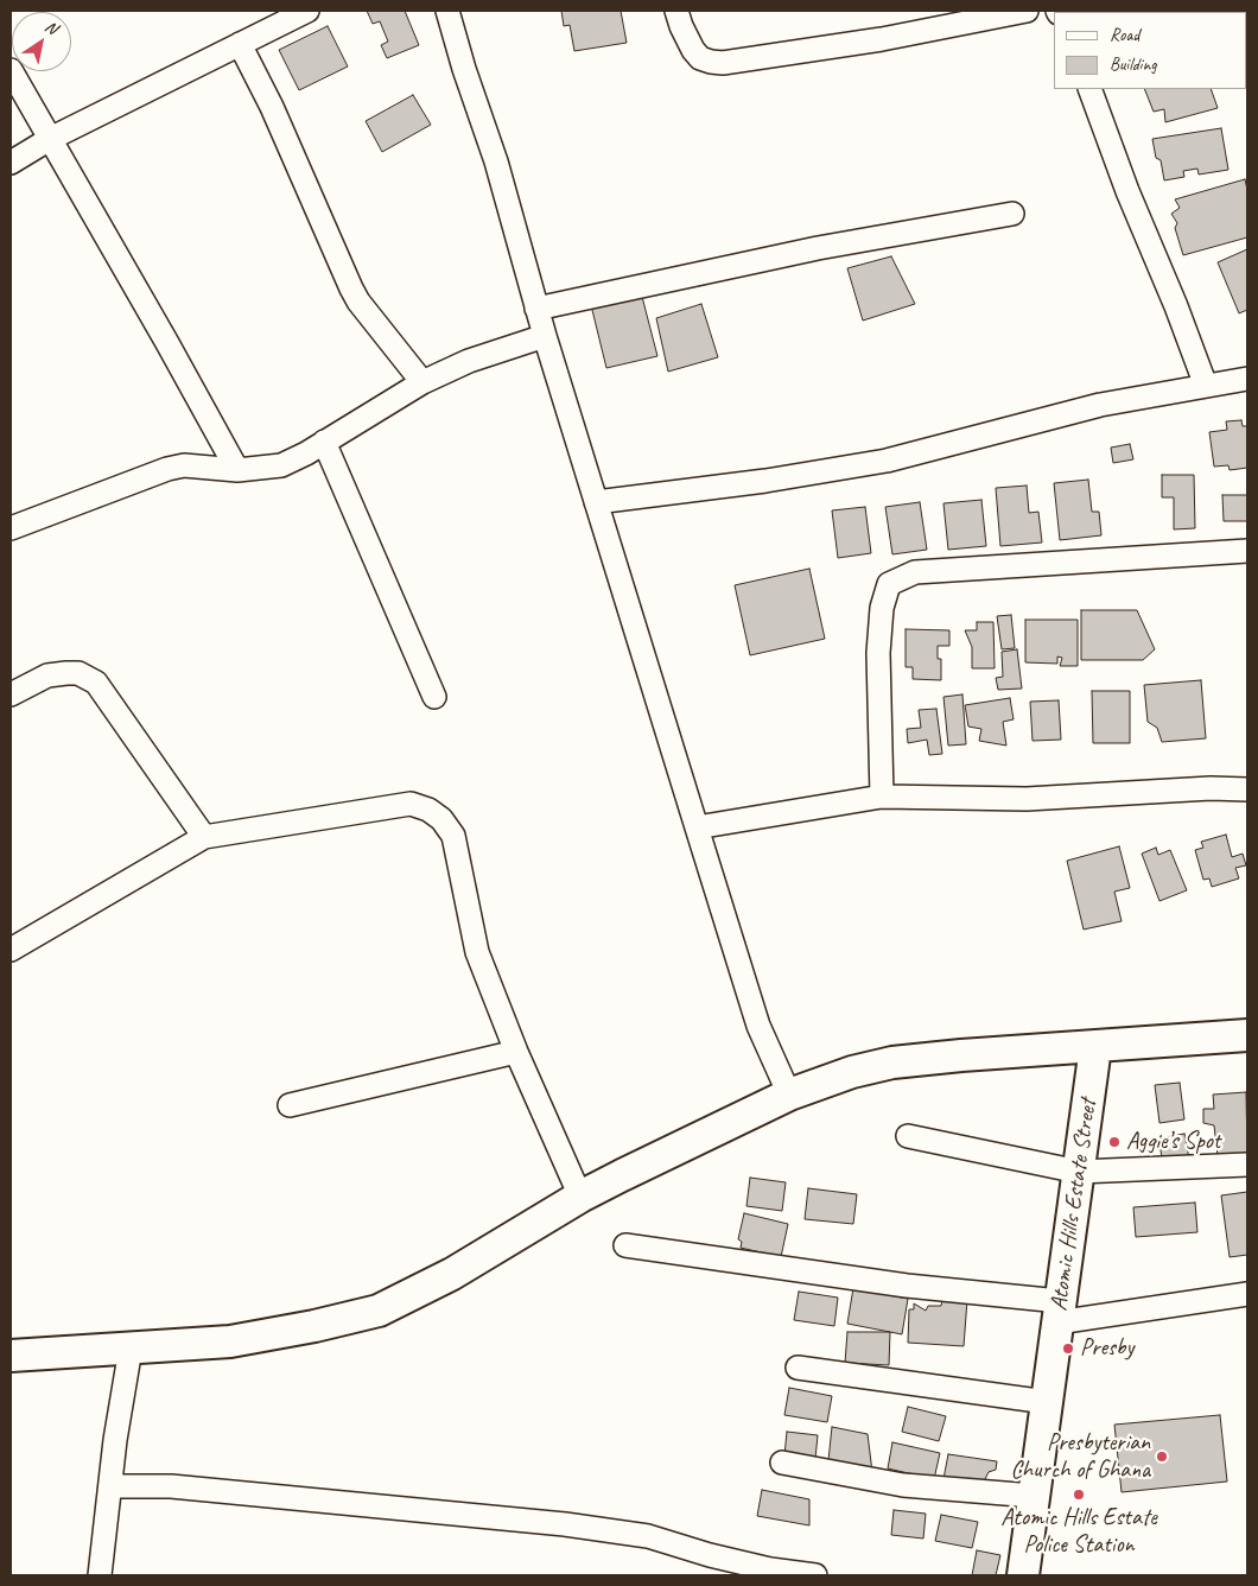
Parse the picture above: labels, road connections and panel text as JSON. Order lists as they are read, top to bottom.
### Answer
{
  "streets": {
    "street": ["Atomic Hills Estate Street"]
  },
  "places": [
    "Aggie’s Spot",
    "Presby",
    "Presbyterian Church of Ghana",
    "Atomic Hills Estate Police Station"
  ],
  "legend": ["Road", "Building"],
  "north": "top right"
}
